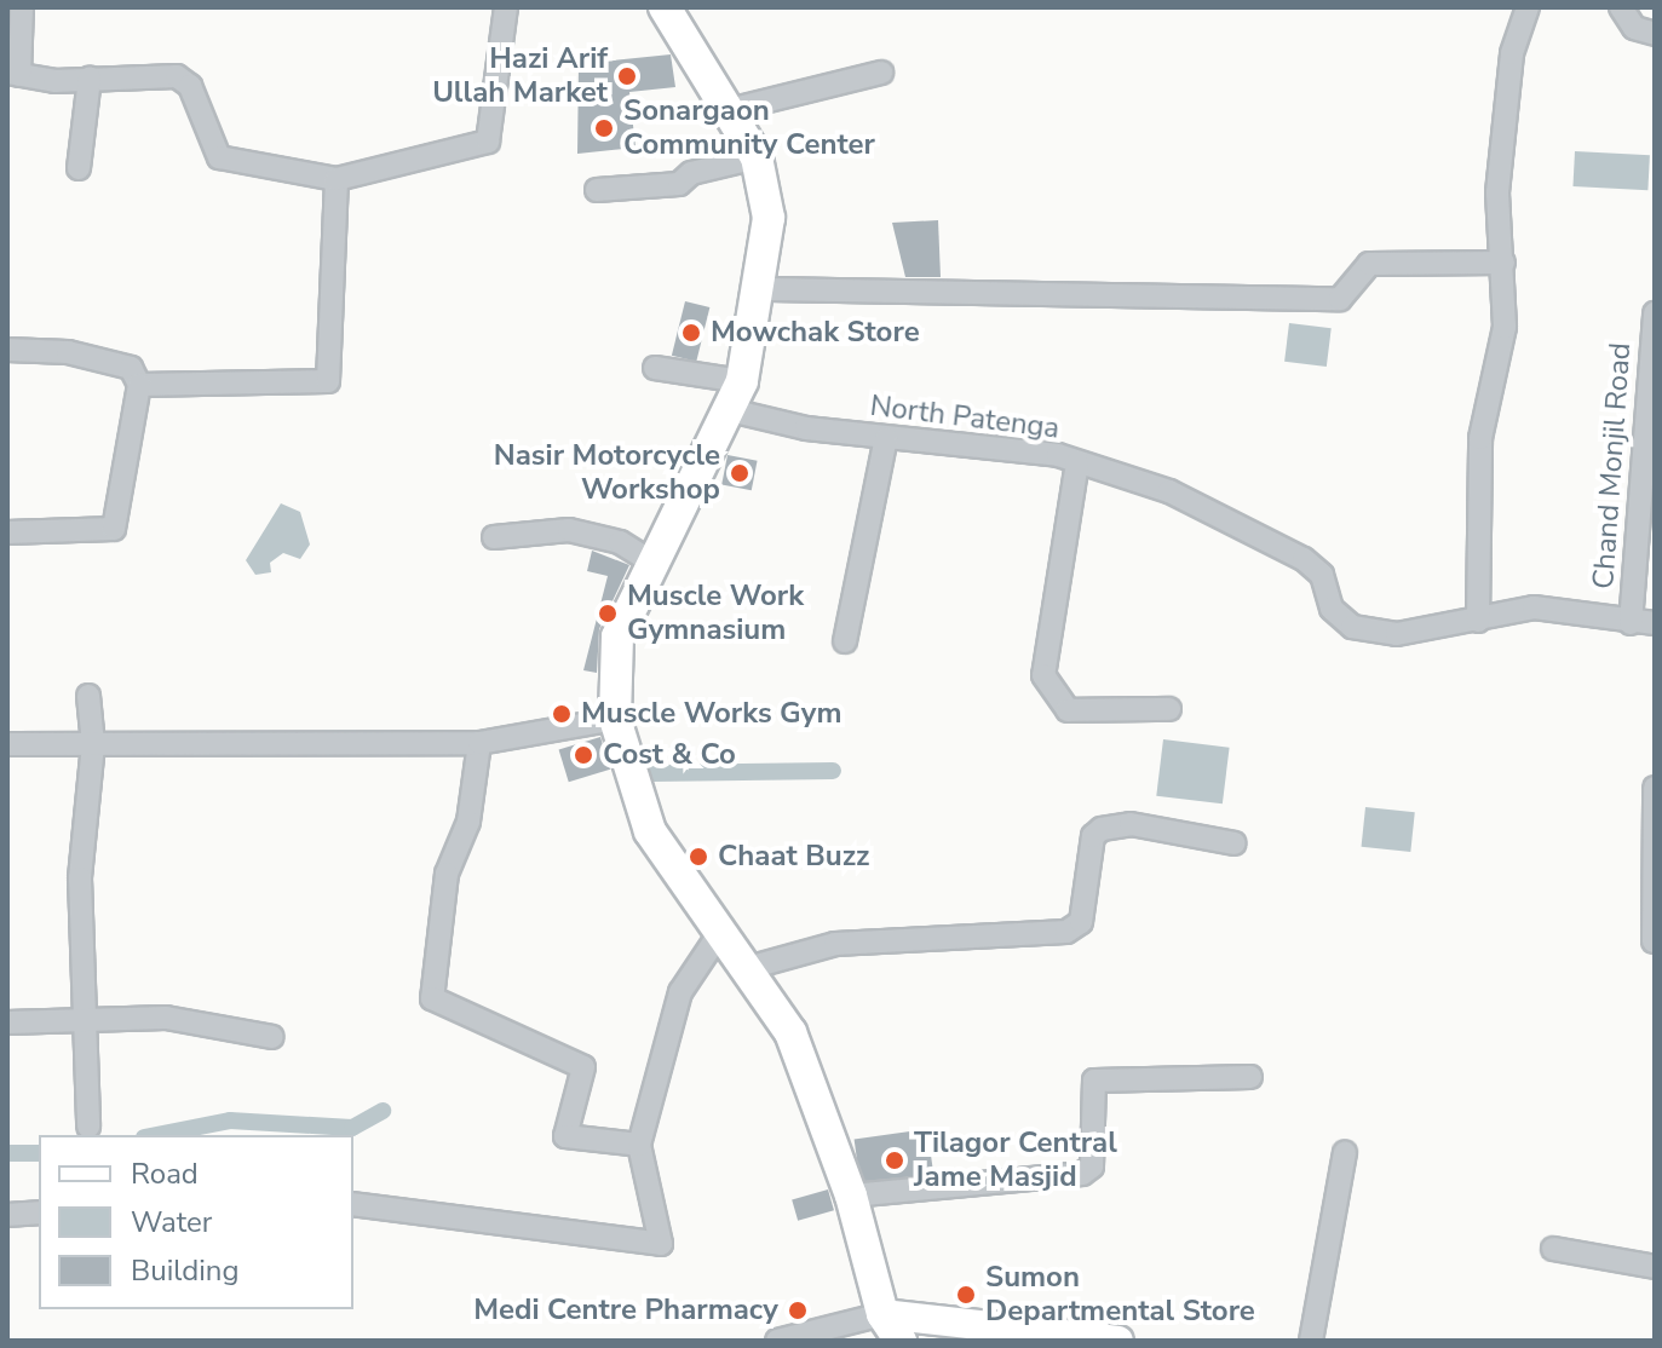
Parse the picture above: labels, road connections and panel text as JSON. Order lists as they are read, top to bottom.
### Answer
{
  "streets": {
    "street": ["North Patenga", "Chand Monjil Road"]
  },
  "crossings": [
    ["North Patenga", "Chand Monjil Road"]
  ],
  "places": [
    "Hazi Arif Ullah Market",
    "Sonargaon Community Center",
    "Mowchak Store",
    "Nasir Motorcycle Workshop",
    "Muscle Work Gymnasium",
    "Muscle Works Gym",
    "Cost & Co",
    "Chaat Buzz",
    "Tilagor Central Jame Masjid",
    "Sumon Departmental Store",
    "Medi Centre Pharmacy"
  ],
  "legend": ["Road", "Water", "Building"]
}
